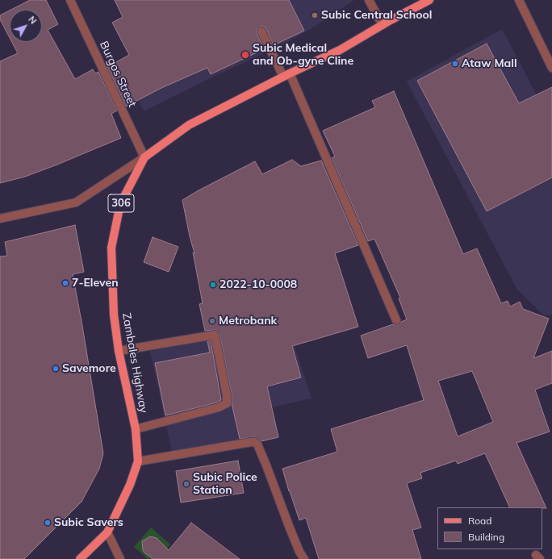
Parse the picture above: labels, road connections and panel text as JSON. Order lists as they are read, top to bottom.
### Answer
{
  "streets": {
    "main road": ["306", "Zambales Highway"],
    "street": ["Burgos Street"]
  },
  "crossings": [
    ["Burgos Street", "Zambales Highway"]
  ],
  "places": [
    "Subic Central School",
    "Subic Medical and Ob-gyne Cline",
    "Ataw Mall",
    "7-Eleven",
    "2022-10-0008",
    "Metrobank",
    "Savemore",
    "Subic Police Station",
    "Subic Savers"
  ],
  "legend": ["Road", "Building"],
  "north": "top right"
}
